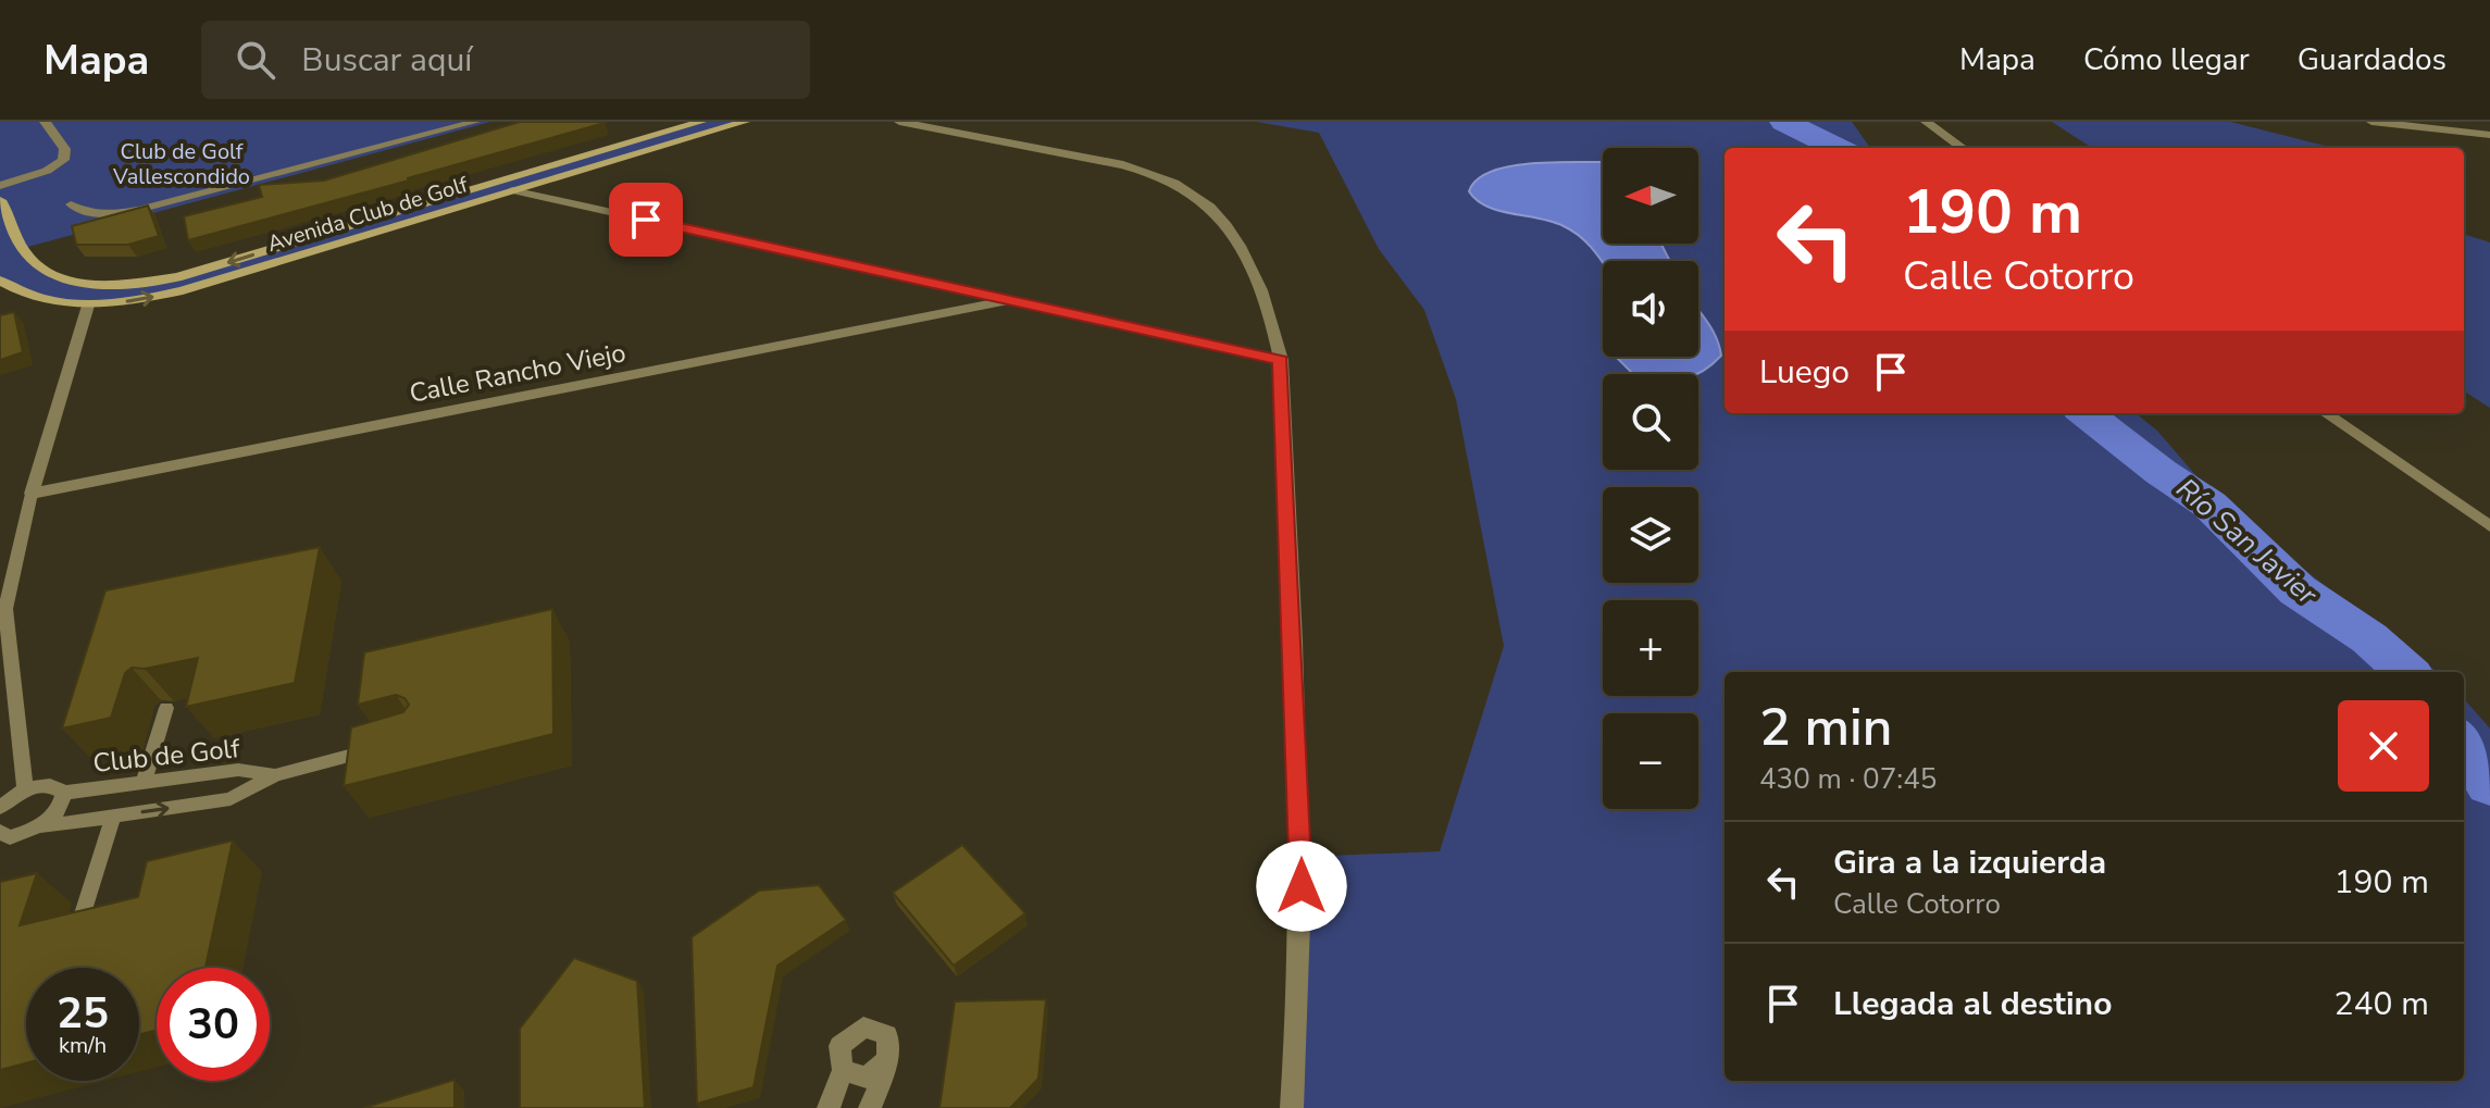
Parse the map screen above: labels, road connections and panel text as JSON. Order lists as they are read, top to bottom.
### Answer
{
  "streets": {
    "street": ["Avenida Club de Golf", "Calle Rancho Viejo"],
    "lane": ["Club de Golf"]
  },
  "water": ["Río San Javier"],
  "parks": ["Club de Golf Vallescondido"],
  "north": "left",
  "page": {
    "header": "Mapa",
    "search": "Buscar aquí",
    "nav": ["Mapa", "Cómo llegar", "Guardados"],
    "map_buttons": ["+", "−"],
    "turn": ["190 m", "Calle Cotorro"],
    "then": "Luego",
    "heading": ["2 min", "430 m · 07:45"],
    "list": [
      {
        "name": "Gira a la izquierda",
        "note": "Calle Cotorro",
        "value": "190 m"
      },
      {
        "name": "Llegada al destino",
        "value": "240 m"
      }
    ],
    "speed": "25 km/h",
    "limit": "30"
  }
}
